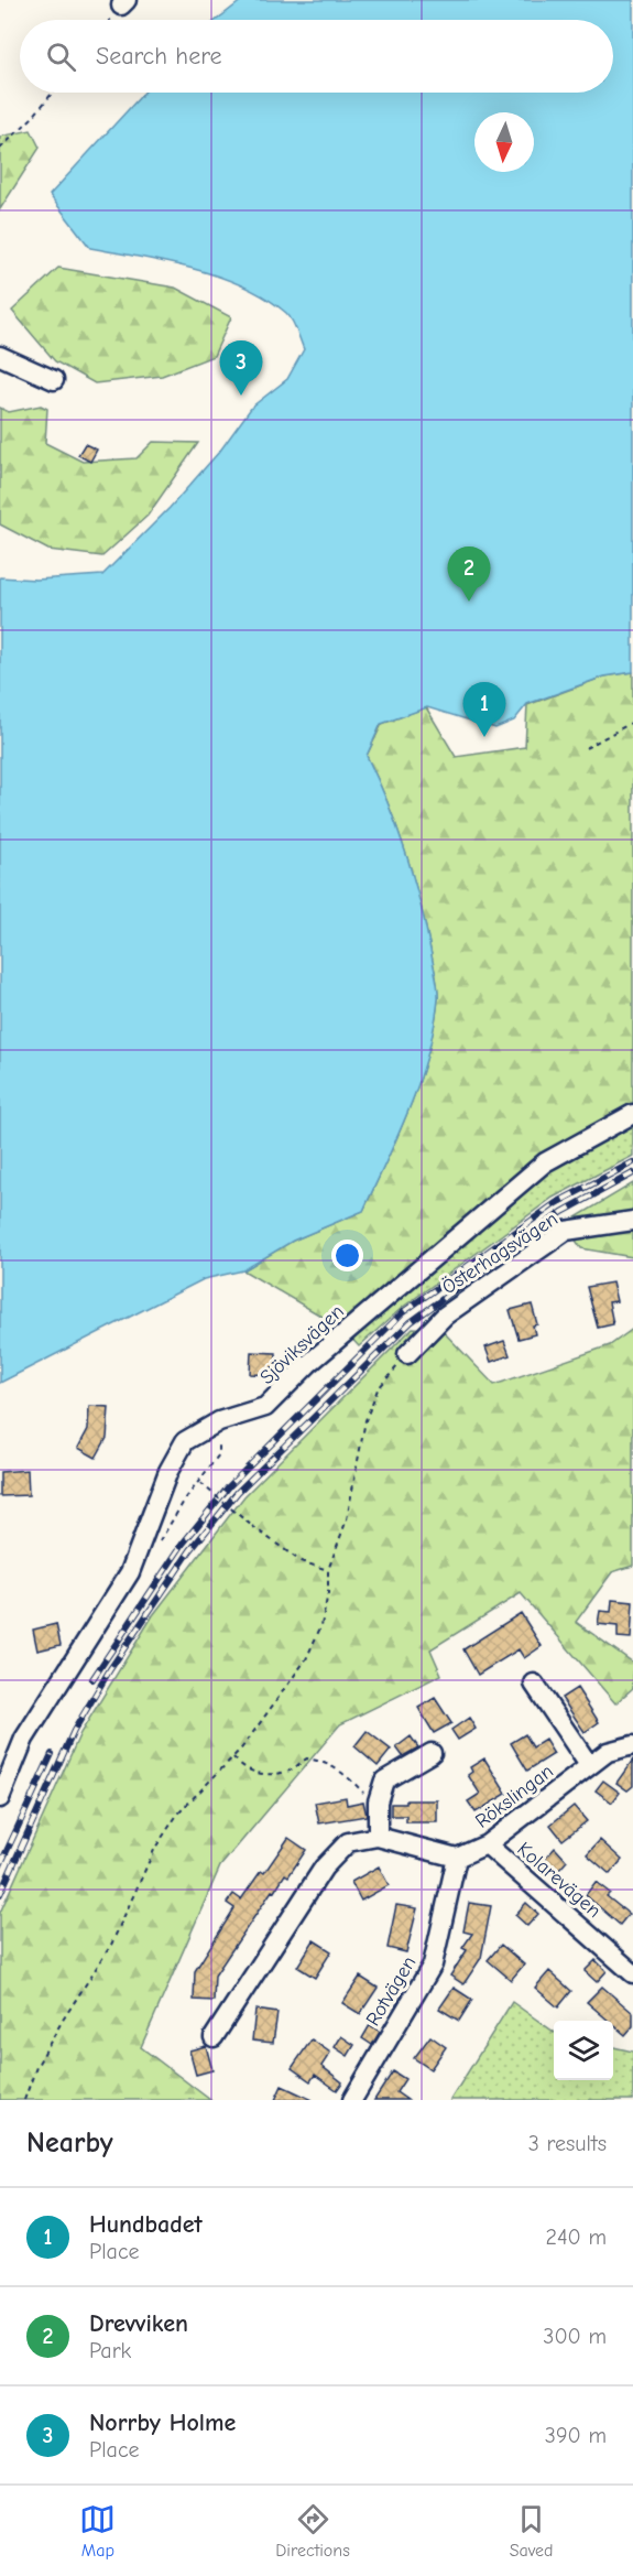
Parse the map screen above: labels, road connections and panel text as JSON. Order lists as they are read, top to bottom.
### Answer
{
  "streets": {
    "street": [
      "Österhagsvägen",
      "Sjöviksvägen",
      "Rökslingan",
      "Kolarevägen",
      "Rotvägen"
    ]
  },
  "crossings": [
    ["Rökslingan", "Kolarevägen"],
    ["Rökslingan", "Rotvägen"]
  ],
  "north": "bottom",
  "page": {
    "search": "Search here",
    "pins": ["3", "2", "1"],
    "heading": ["Nearby", "3 results"],
    "list": [
      {
        "mark": "1",
        "name": "Hundbadet",
        "note": "Place",
        "value": "240 m"
      },
      {
        "mark": "2",
        "name": "Drevviken",
        "note": "Park",
        "value": "300 m"
      },
      {
        "mark": "3",
        "name": "Norrby Holme",
        "note": "Place",
        "value": "390 m"
      }
    ],
    "nav": ["Map", "Directions", "Saved"]
  }
}
